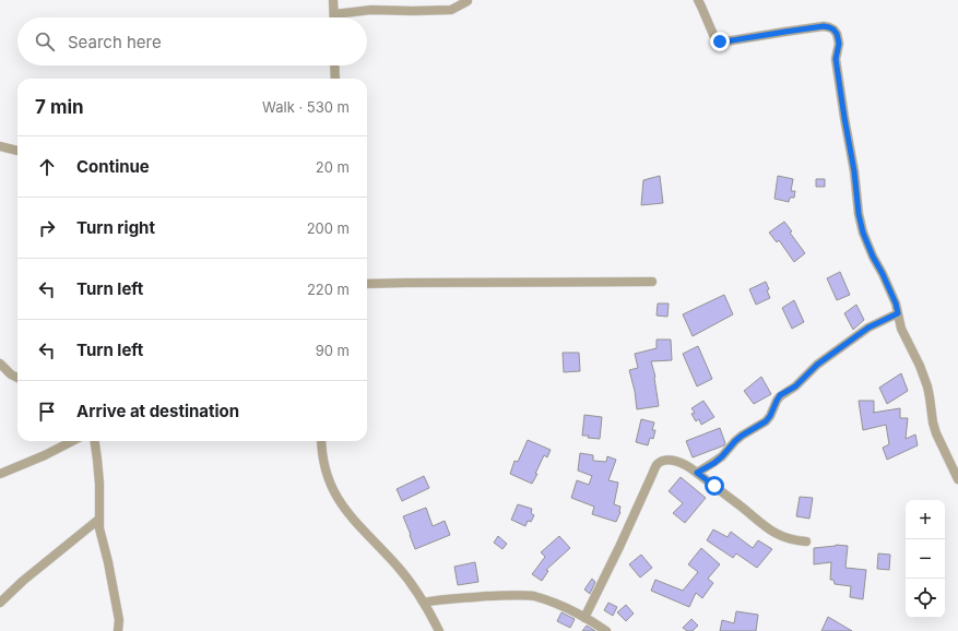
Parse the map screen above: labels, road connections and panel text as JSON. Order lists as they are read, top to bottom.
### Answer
{
  "page": {
    "search": "Search here",
    "heading": ["7 min", "Walk · 530 m"],
    "list": [
      ["Continue", "20 m"],
      ["Turn right", "200 m"],
      ["Turn left", "220 m"],
      ["Turn left", "90 m"],
      "Arrive at destination"
    ],
    "map_buttons": ["+", "−"]
  }
}
